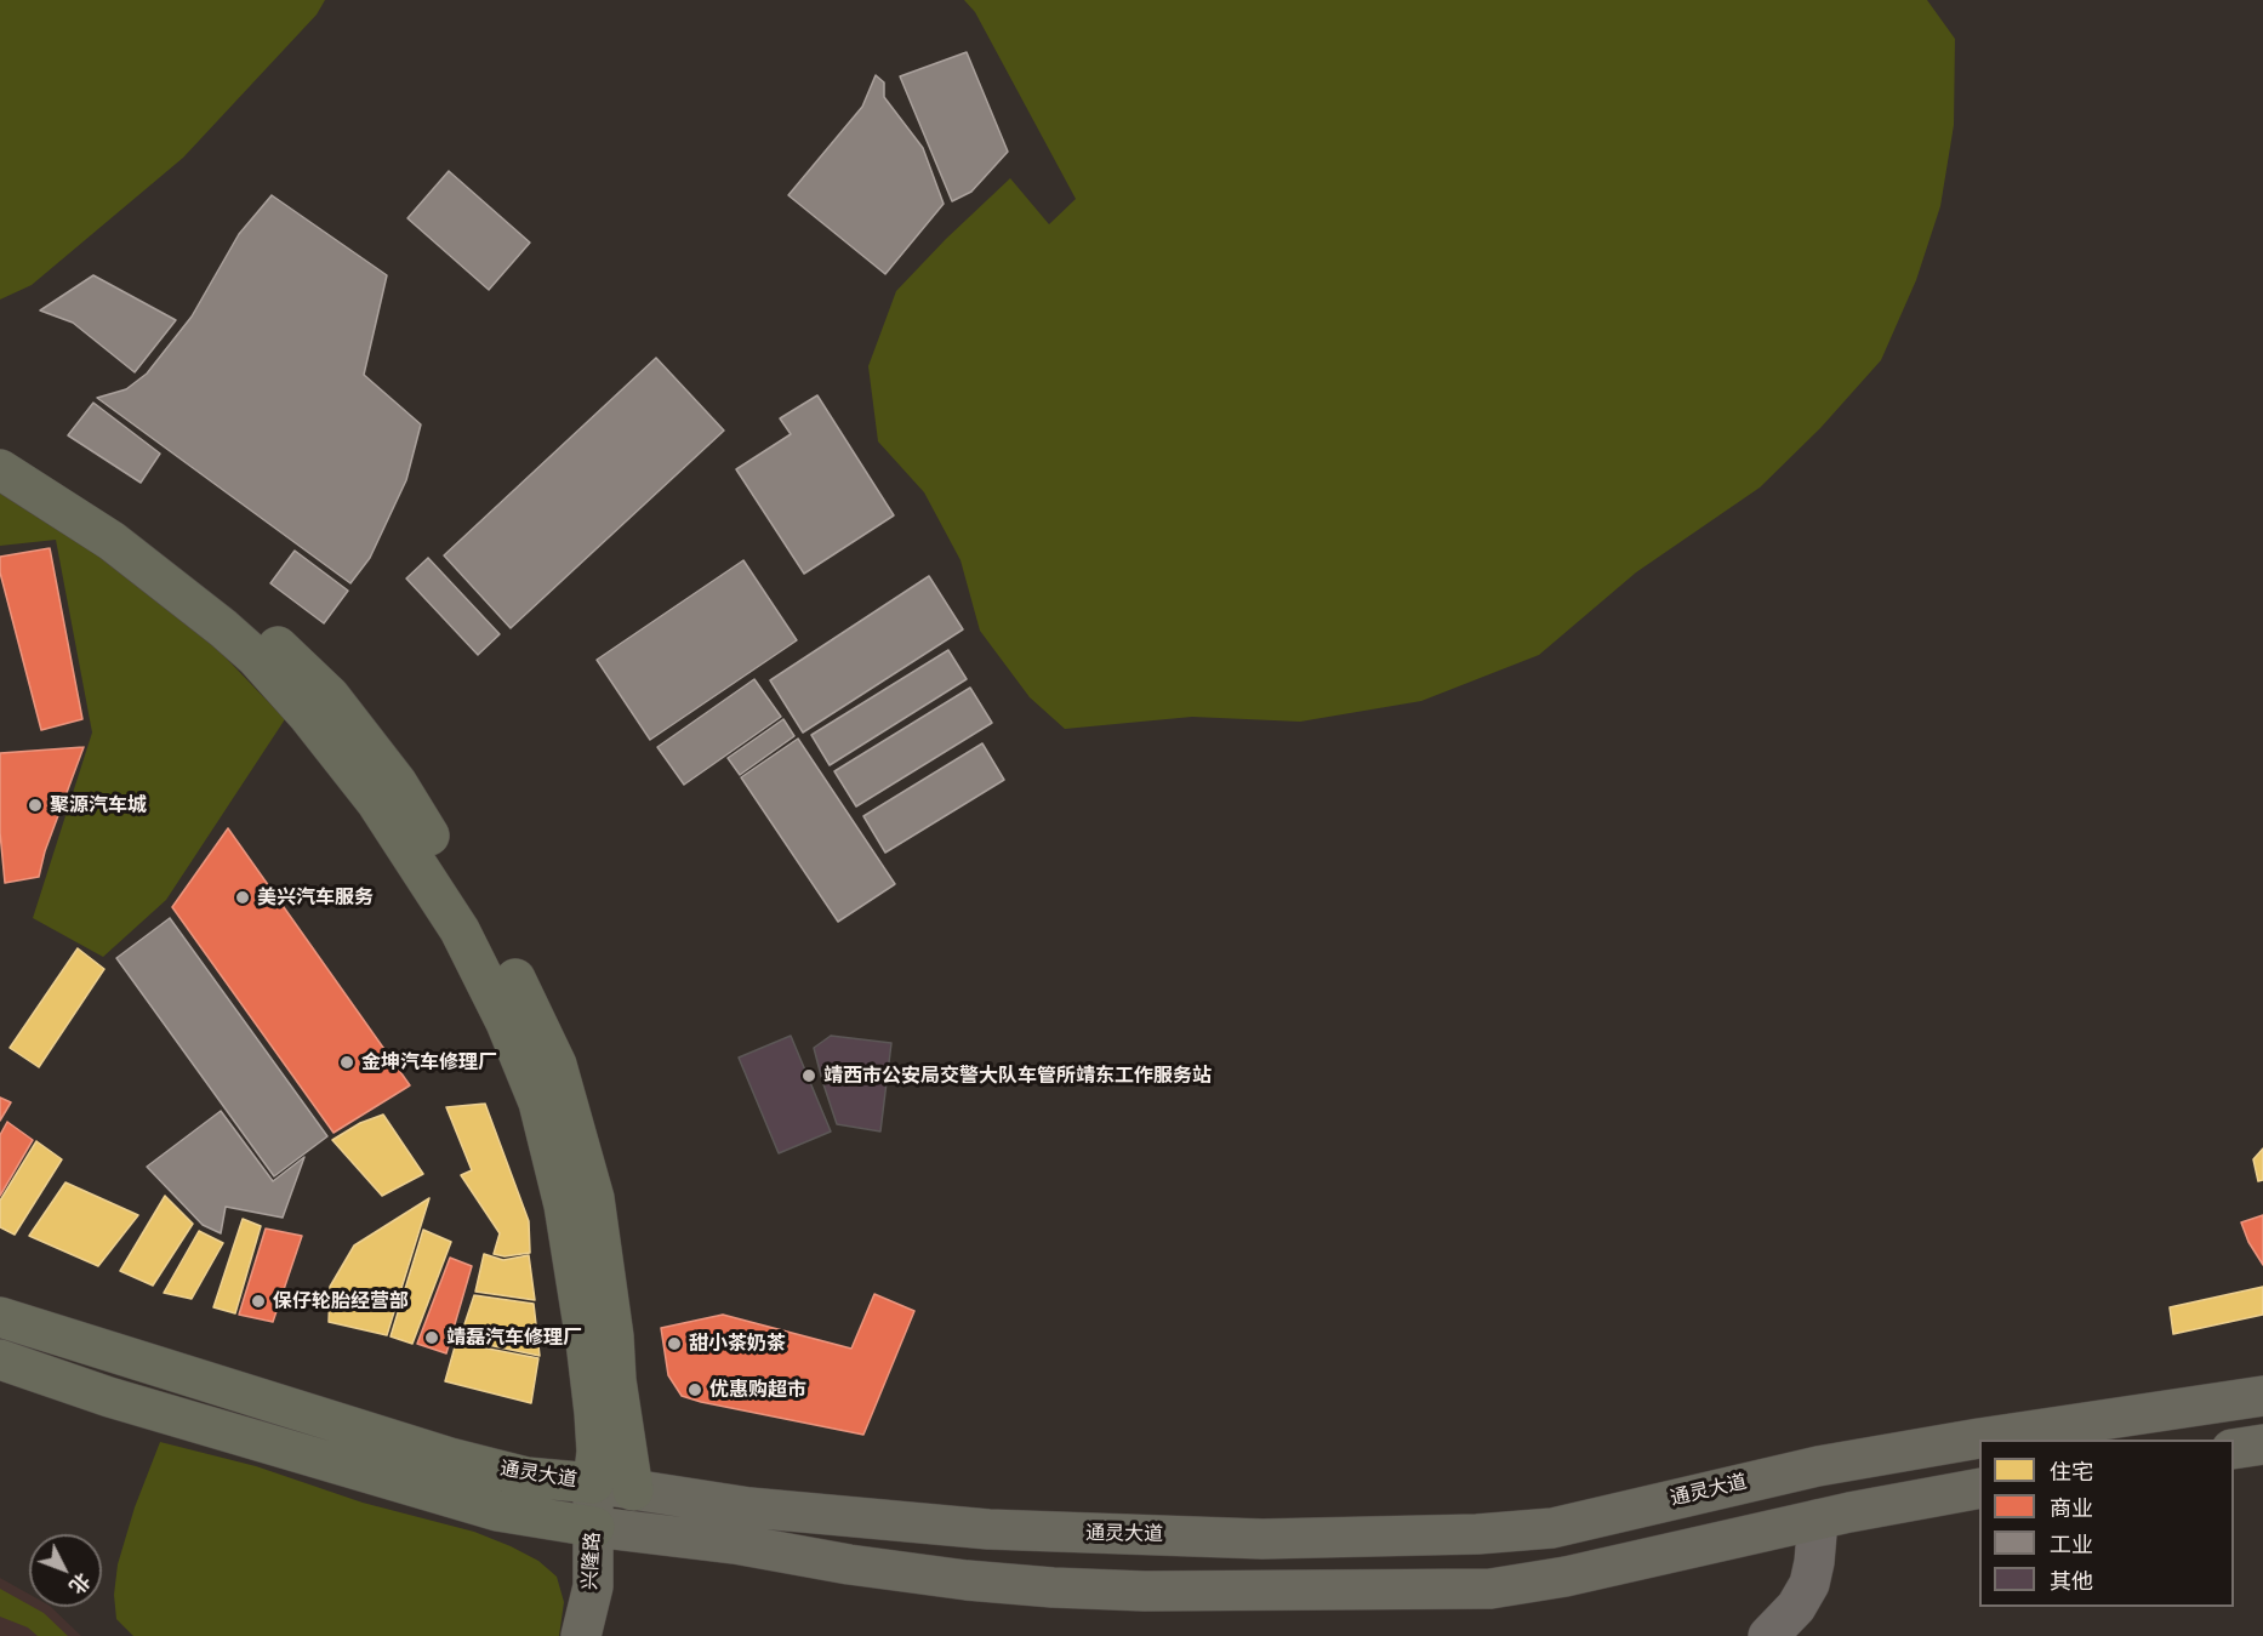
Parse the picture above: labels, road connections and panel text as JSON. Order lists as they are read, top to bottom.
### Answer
{
  "streets": {
    "highway": ["通灵大道"],
    "main road": ["兴隆路"]
  },
  "crossings": [
    ["通灵大道", "兴隆路"]
  ],
  "places": [
    "聚源汽车城",
    "美兴汽车服务",
    "金坤汽车修理厂",
    "靖西市公安局交警大队车管所靖东工作服务站",
    "保仔轮胎经营部",
    "靖磊汽车修理厂",
    "甜小茶奶茶",
    "优惠购超市"
  ],
  "legend": [
    "住宅",
    "商业",
    "工业",
    "其他"
  ],
  "north": "bottom right"
}
